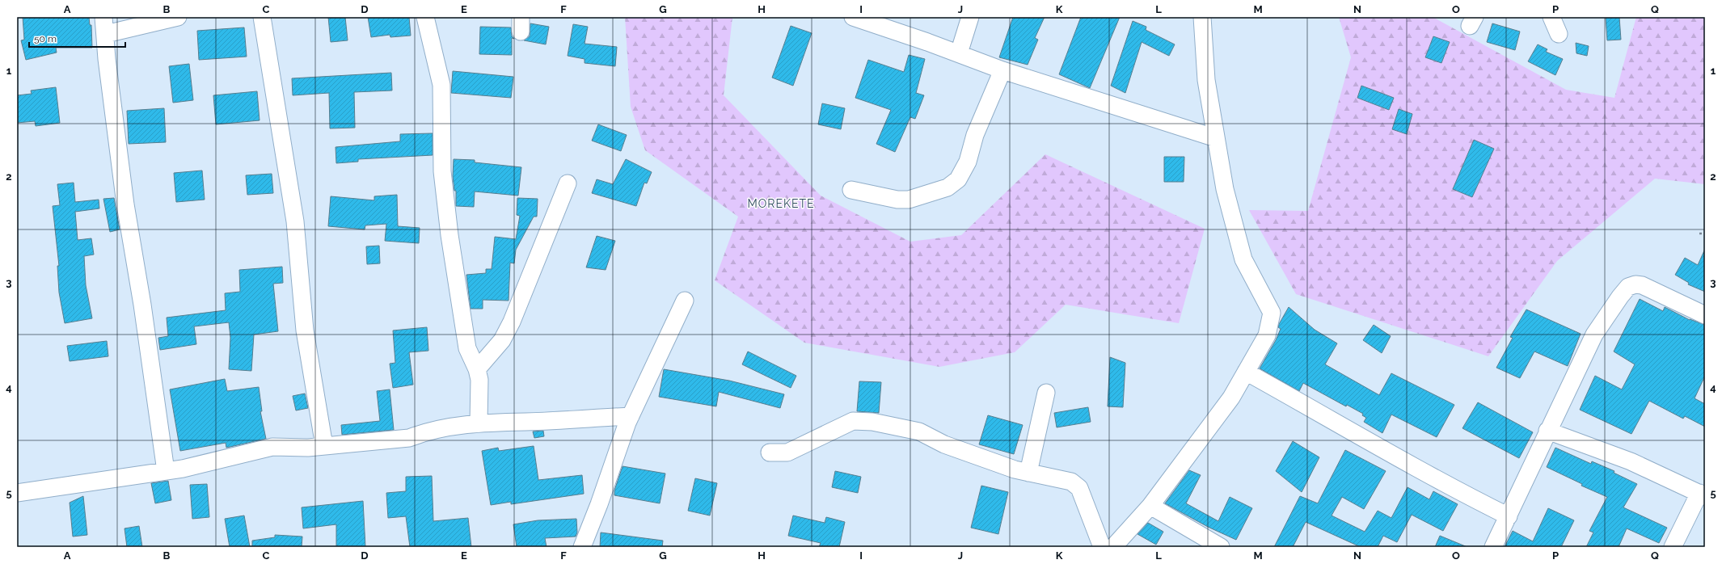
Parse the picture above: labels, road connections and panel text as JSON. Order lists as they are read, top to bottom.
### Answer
{
  "districts": ["MOREKETE"],
  "scale_bar": "50 m",
  "grid": {
    "columns": [
      "A",
      "B",
      "C",
      "D",
      "E",
      "F",
      "G",
      "H",
      "I",
      "J",
      "K",
      "L",
      "M",
      "N",
      "O",
      "P",
      "Q"
    ],
    "rows": [
      "1",
      "2",
      "3",
      "4",
      "5"
    ]
  }
}
